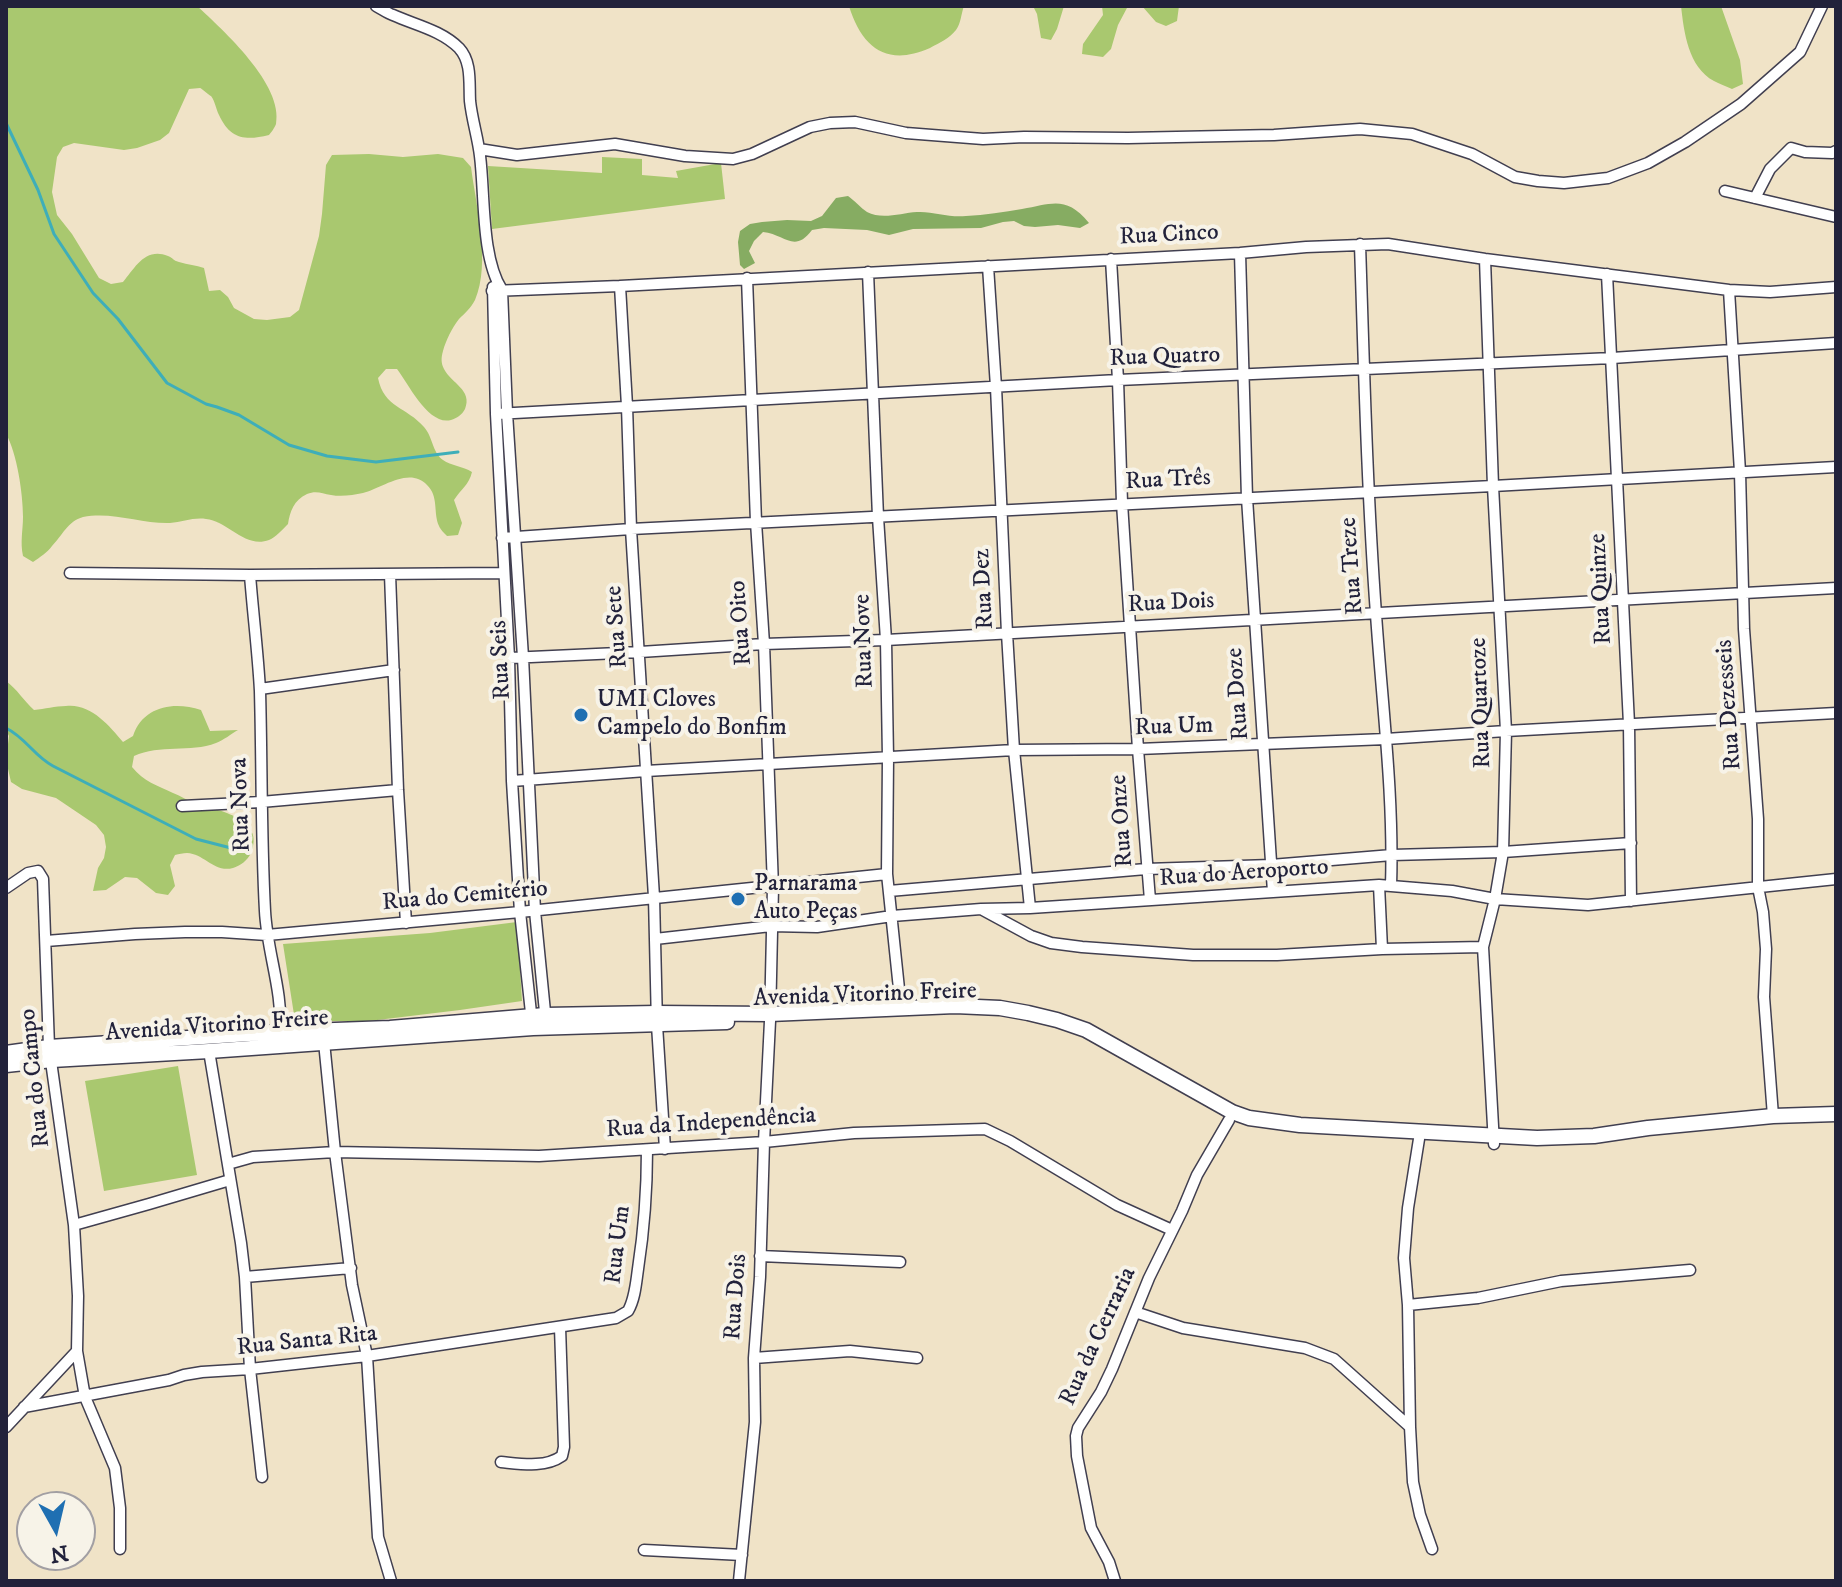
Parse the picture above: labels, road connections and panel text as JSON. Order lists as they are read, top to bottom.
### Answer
{
  "streets": {
    "street": [
      "Rua Cinco",
      "Rua Quatro",
      "Rua Três",
      "Rua Treze",
      "Rua Dez",
      "Rua Quinze",
      "Rua Dois",
      "Rua Oito",
      "Rua Sete",
      "Rua Nove",
      "Rua Seis",
      "Rua Doze",
      "Rua Quartoze",
      "Rua Dezesseis",
      "Rua Um",
      "Rua Nova",
      "Rua Onze",
      "Rua do Aeroporto",
      "Rua do Cemitério",
      "Avenida Vitorino Freire",
      "Rua do Campo",
      "Rua da Independência",
      "Rua da Cerraria",
      "Rua Santa Rita"
    ]
  },
  "crossings": [
    ["Rua Cinco", "Rua Treze"],
    ["Rua Cinco", "Rua Dez"],
    ["Rua Cinco", "Rua Quinze"],
    ["Rua Cinco", "Rua Oito"],
    ["Rua Cinco", "Rua Sete"],
    ["Rua Cinco", "Rua Nove"],
    ["Rua Cinco", "Rua Doze"],
    ["Rua Cinco", "Rua Quartoze"],
    ["Rua Cinco", "Rua Dezesseis"],
    ["Rua Cinco", "Rua Onze"],
    ["Rua Quatro", "Rua Treze"],
    ["Rua Quatro", "Rua Dez"],
    ["Rua Quatro", "Rua Quinze"],
    ["Rua Quatro", "Rua Oito"],
    ["Rua Quatro", "Rua Sete"],
    ["Rua Quatro", "Rua Nove"],
    ["Rua Quatro", "Rua Seis"],
    ["Rua Quatro", "Rua Doze"],
    ["Rua Quatro", "Rua Quartoze"],
    ["Rua Quatro", "Rua Dezesseis"],
    ["Rua Quatro", "Rua Onze"],
    ["Rua Três", "Rua Treze"],
    ["Rua Três", "Rua Dez"],
    ["Rua Três", "Rua Quinze"],
    ["Rua Três", "Rua Oito"],
    ["Rua Três", "Rua Sete"],
    ["Rua Três", "Rua Nove"],
    ["Rua Três", "Rua Seis"],
    ["Rua Três", "Rua Doze"],
    ["Rua Três", "Rua Quartoze"],
    ["Rua Três", "Rua Dezesseis"],
    ["Rua Três", "Rua Onze"],
    ["Rua Treze", "Rua Dois"],
    ["Rua Treze", "Rua Um"],
    ["Rua Treze", "Rua do Aeroporto"],
    ["Rua Dez", "Rua Dois"],
    ["Rua Dez", "Rua Um"],
    ["Rua Dez", "Rua do Aeroporto"],
    ["Rua Quinze", "Rua Dois"],
    ["Rua Quinze", "Rua Um"],
    ["Rua Quinze", "Rua do Aeroporto"],
    ["Rua Dois", "Rua Oito"],
    ["Rua Dois", "Rua Sete"],
    ["Rua Dois", "Rua Nove"],
    ["Rua Dois", "Rua Seis"],
    ["Rua Dois", "Rua Doze"],
    ["Rua Dois", "Rua Quartoze"],
    ["Rua Dois", "Rua Dezesseis"],
    ["Rua Dois", "Rua Onze"],
    ["Rua Dois", "Avenida Vitorino Freire"],
    ["Rua Dois", "Rua da Independência"],
    ["Rua Oito", "Rua Um"],
    ["Rua Oito", "Rua do Aeroporto"],
    ["Rua Oito", "Rua do Cemitério"],
    ["Rua Oito", "Avenida Vitorino Freire"],
    ["Rua Sete", "Rua Um"],
    ["Rua Sete", "Rua do Aeroporto"],
    ["Rua Sete", "Rua do Cemitério"],
    ["Rua Sete", "Avenida Vitorino Freire"],
    ["Rua Nove", "Rua Um"],
    ["Rua Nove", "Rua do Aeroporto"],
    ["Rua Nove", "Rua do Cemitério"],
    ["Rua Nove", "Avenida Vitorino Freire"],
    ["Rua Seis", "Rua Um"],
    ["Rua Seis", "Rua do Cemitério"],
    ["Rua Seis", "Avenida Vitorino Freire"],
    ["Rua Doze", "Rua Um"],
    ["Rua Doze", "Rua do Aeroporto"],
    ["Rua Quartoze", "Rua Um"],
    ["Rua Quartoze", "Rua do Aeroporto"],
    ["Rua Quartoze", "Avenida Vitorino Freire"],
    ["Rua Dezesseis", "Rua Um"],
    ["Rua Dezesseis", "Rua do Aeroporto"],
    ["Rua Dezesseis", "Avenida Vitorino Freire"],
    ["Rua Um", "Rua Onze"],
    ["Rua Um", "Rua da Independência"],
    ["Rua Um", "Rua Santa Rita"],
    ["Rua Nova", "Rua do Cemitério"],
    ["Rua Nova", "Avenida Vitorino Freire"],
    ["Rua Onze", "Rua do Aeroporto"],
    ["Rua do Cemitério", "Rua do Campo"],
    ["Avenida Vitorino Freire", "Rua do Campo"],
    ["Avenida Vitorino Freire", "Rua da Cerraria"],
    ["Rua do Campo", "Rua Santa Rita"],
    ["Rua da Independência", "Rua da Cerraria"]
  ],
  "places": ["UMI Cloves Campelo do Bonfim", "Parnarama Auto Peças"],
  "north": "bottom"
}
